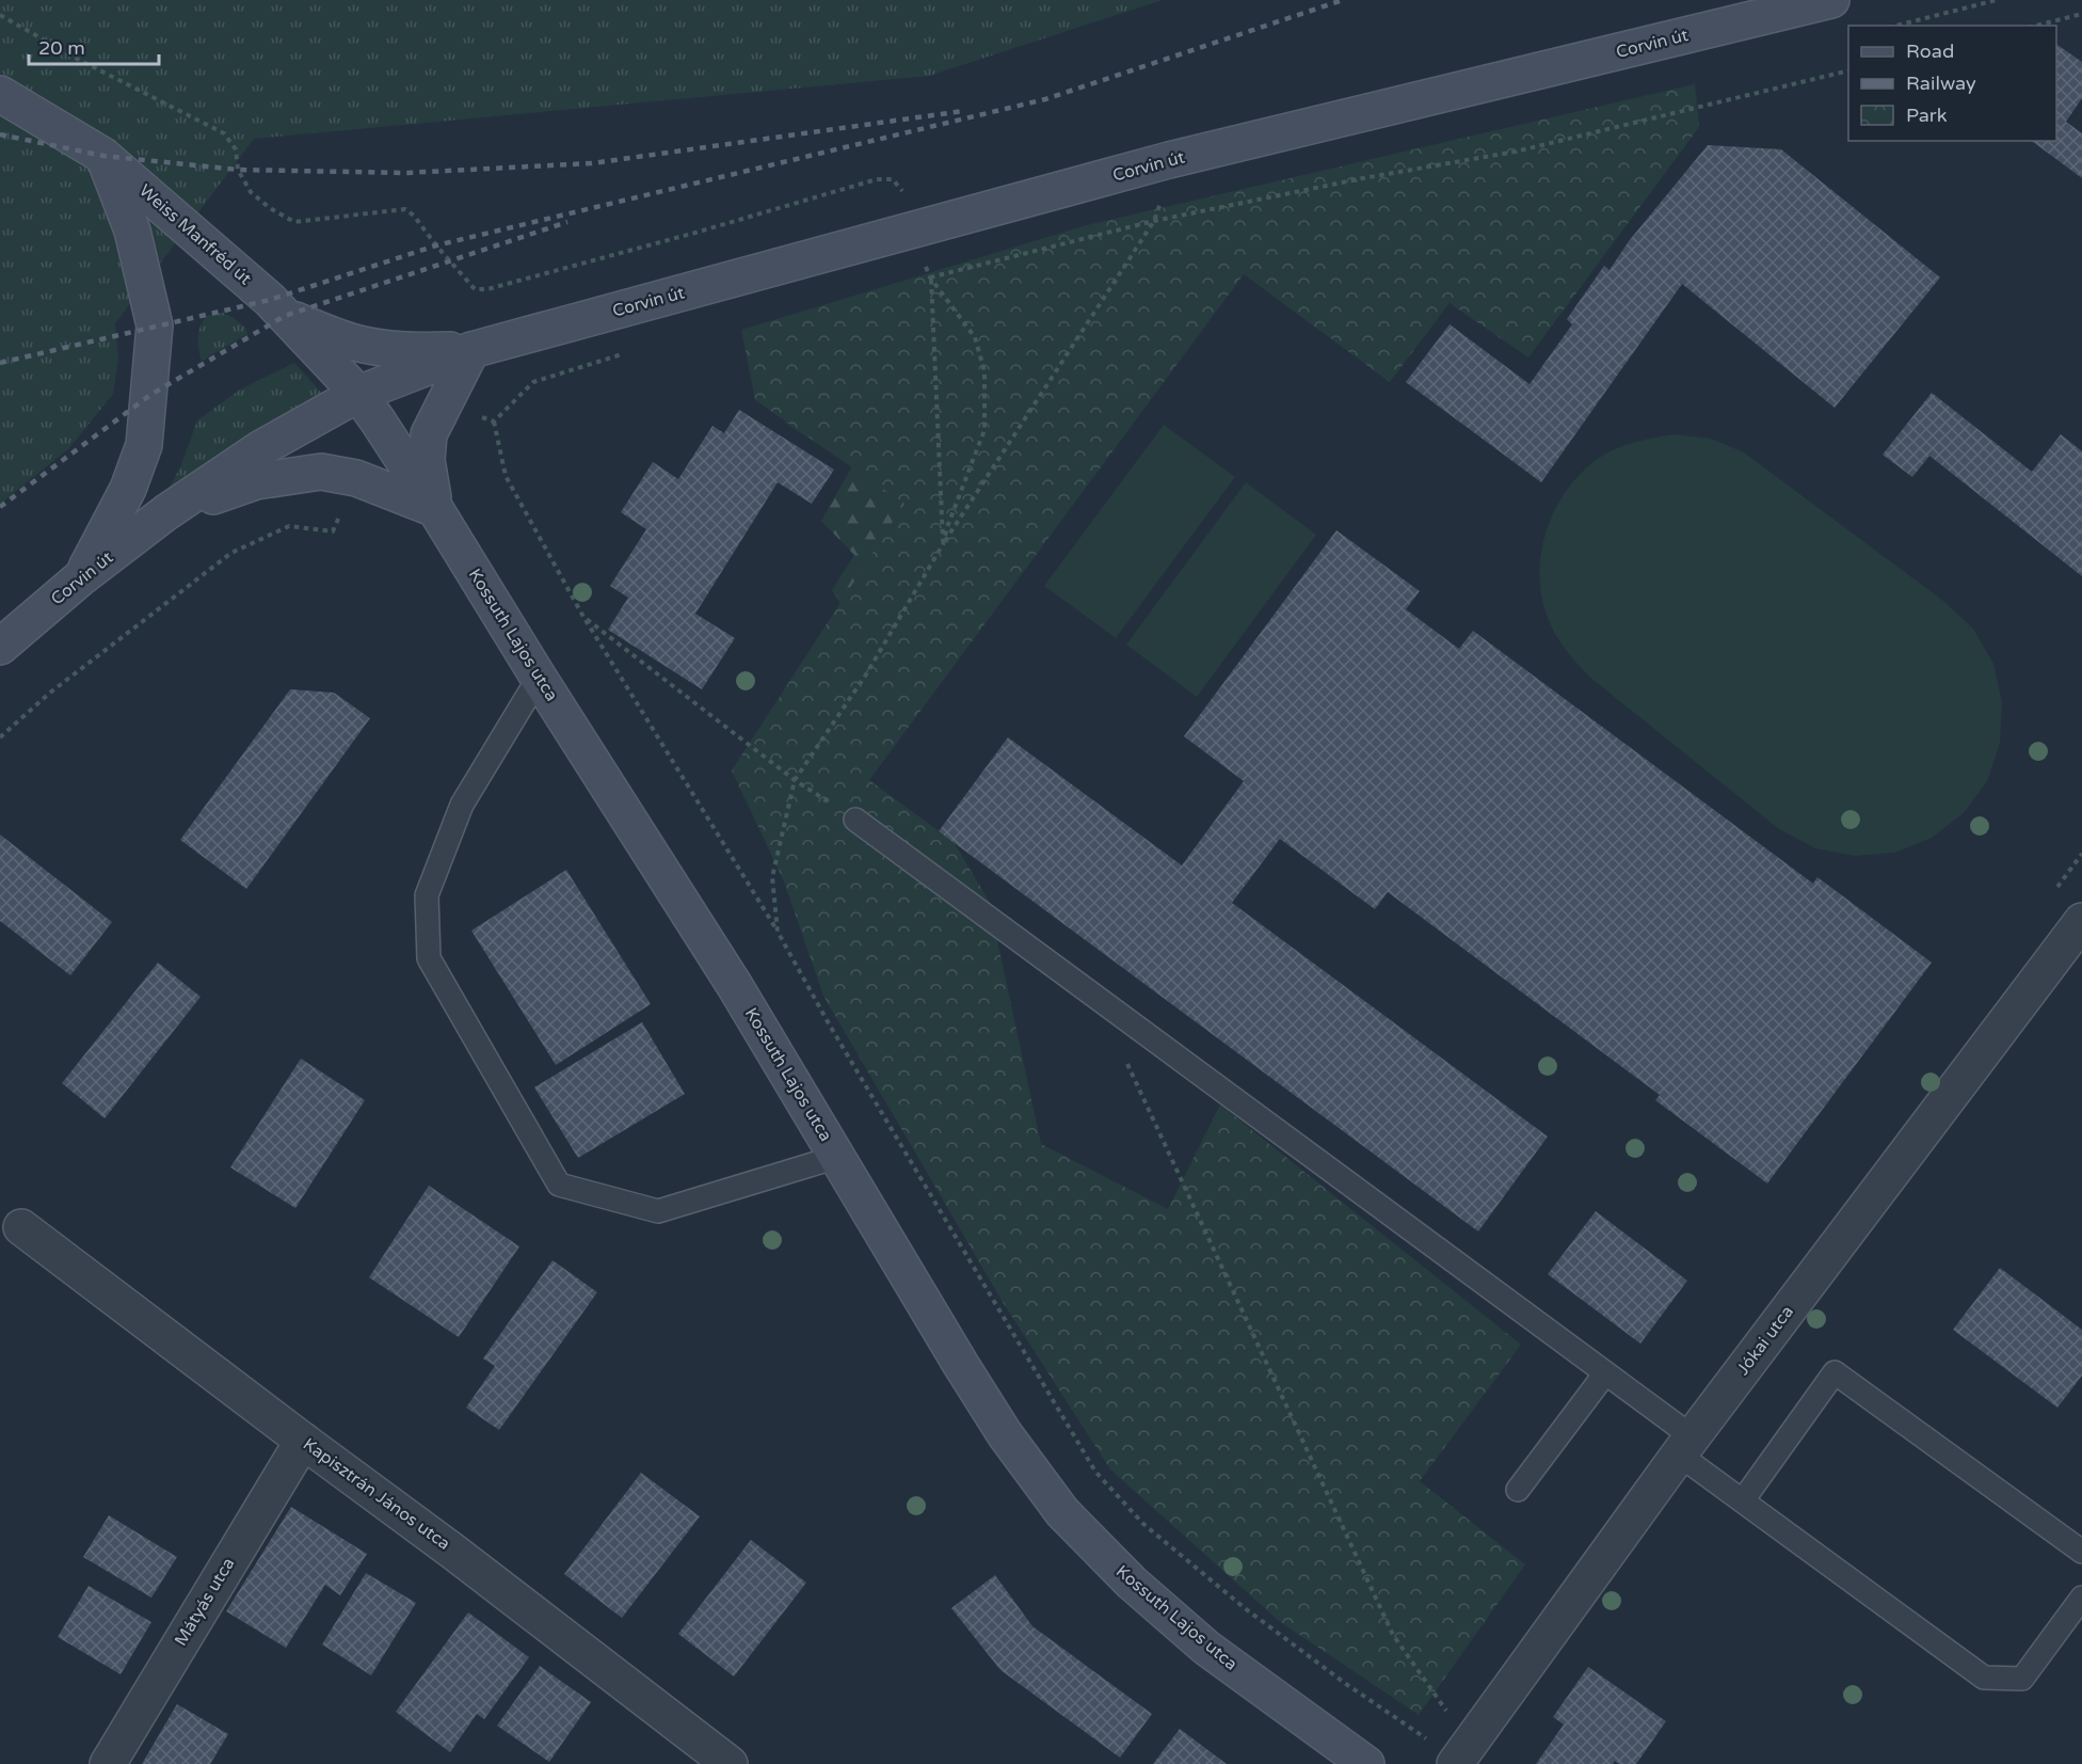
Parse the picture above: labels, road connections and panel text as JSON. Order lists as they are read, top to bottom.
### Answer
{
  "streets": {
    "main road": ["Corvin út", "Weiss Manfréd út", "Kossuth Lajos utca"],
    "street": ["Jókai utca", "Kapisztrán János utca", "Mátyás utca"]
  },
  "crossings": [
    ["Corvin út", "Weiss Manfréd út"],
    ["Weiss Manfréd út", "Kossuth Lajos utca"],
    ["Kapisztrán János utca", "Mátyás utca"]
  ],
  "legend": ["Road", "Railway", "Park"],
  "scale_bar": "20 m"
}
